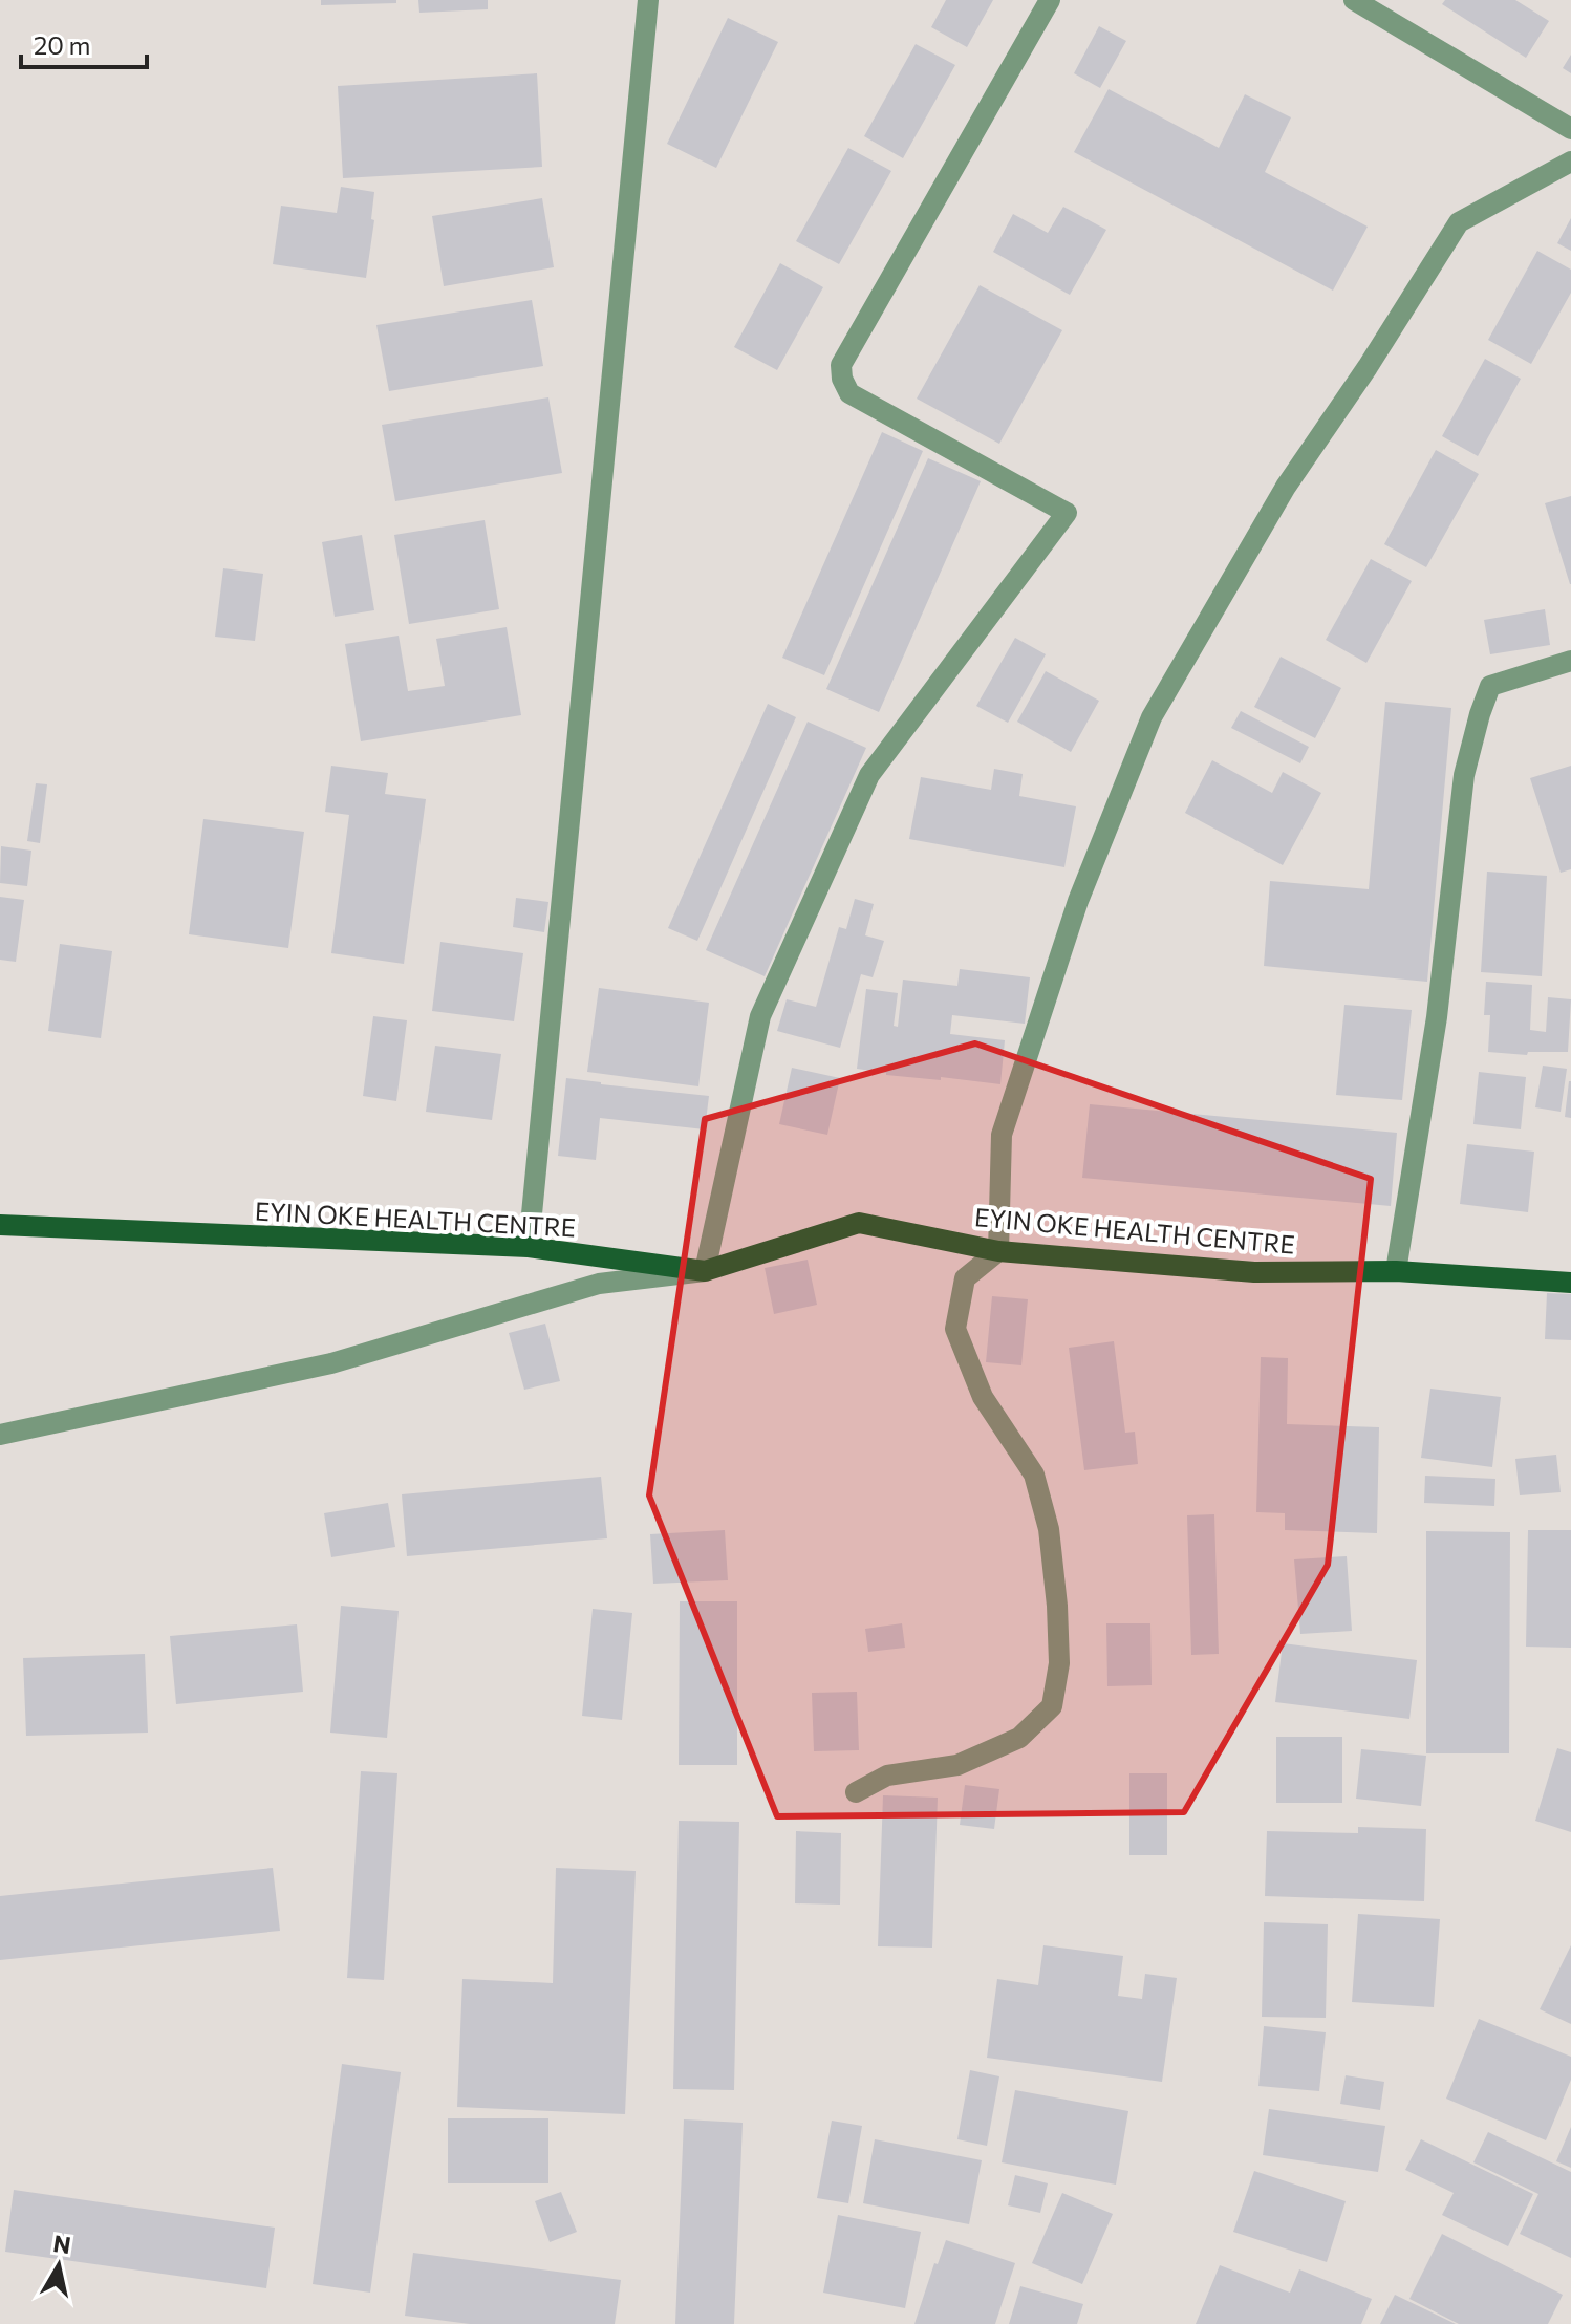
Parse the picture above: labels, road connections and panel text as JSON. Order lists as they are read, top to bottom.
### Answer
{
  "streets": {
    "main road": ["EYIN OKE HEALTH CENTRE"]
  },
  "scale_bar": "20 m",
  "north": "top"
}
